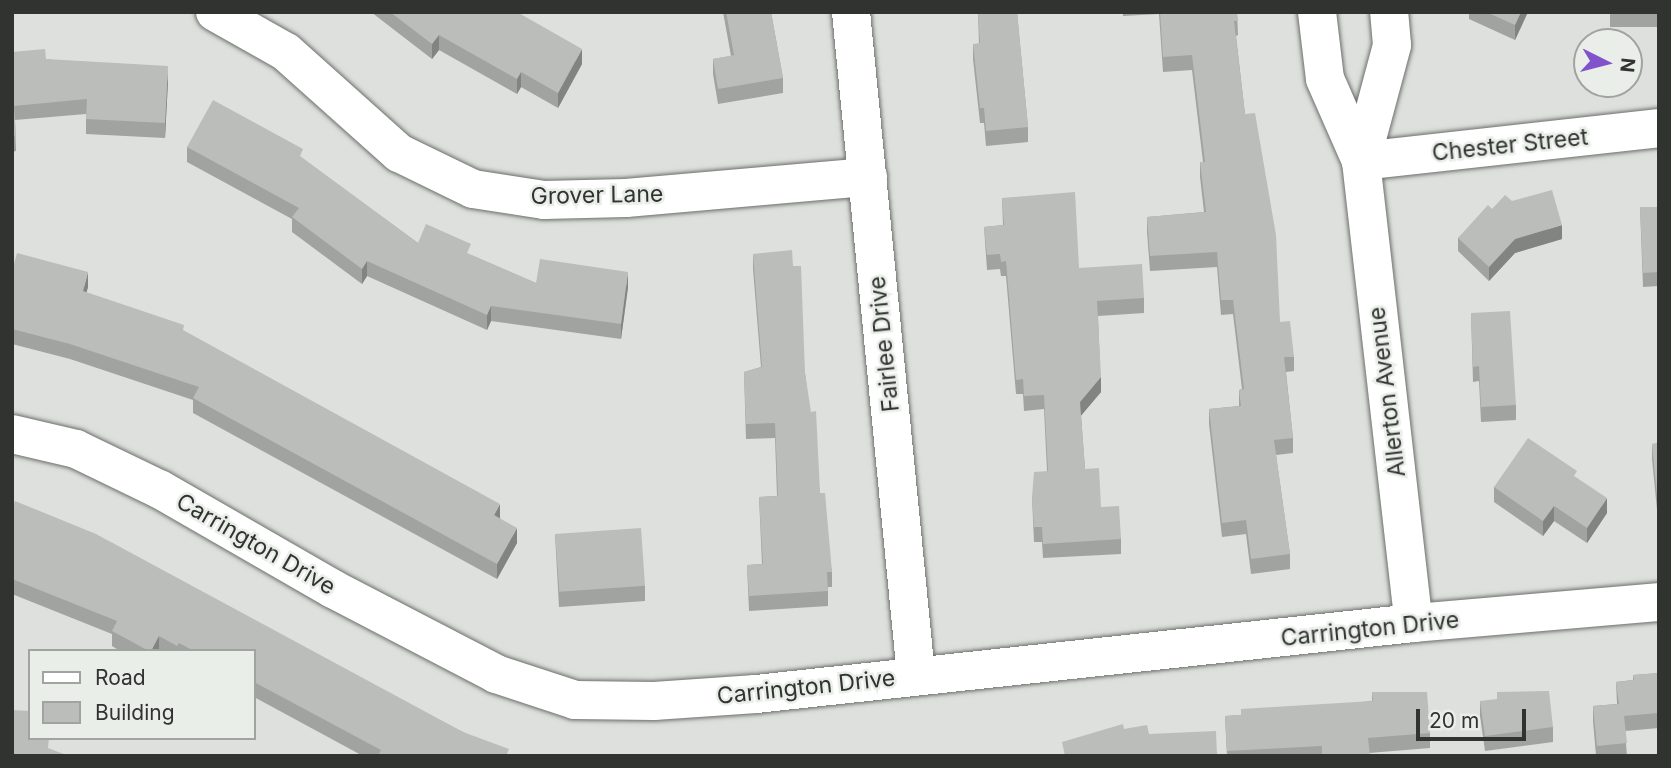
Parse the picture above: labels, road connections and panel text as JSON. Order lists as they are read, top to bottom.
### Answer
{
  "streets": {
    "street": [
      "Chester Street",
      "Grover Lane",
      "Fairlee Drive",
      "Allerton Avenue",
      "Carrington Drive"
    ]
  },
  "crossings": [
    ["Chester Street", "Allerton Avenue"],
    ["Grover Lane", "Fairlee Drive"],
    ["Fairlee Drive", "Carrington Drive"],
    ["Allerton Avenue", "Carrington Drive"]
  ],
  "legend": ["Road", "Building"],
  "scale_bar": "20 m",
  "north": "right"
}
